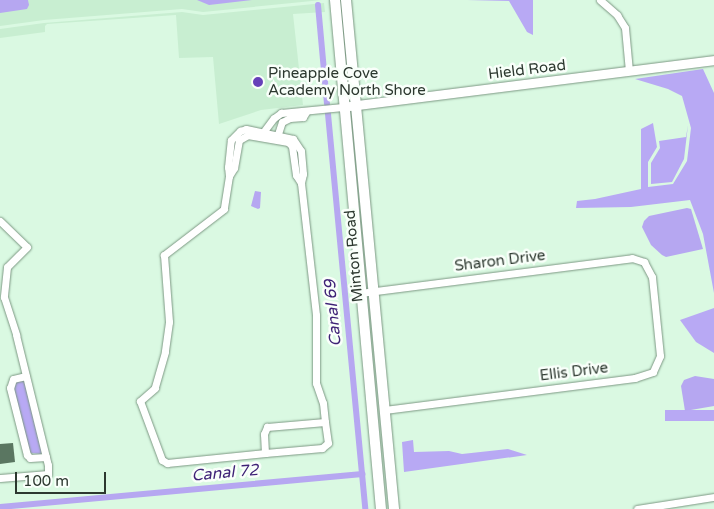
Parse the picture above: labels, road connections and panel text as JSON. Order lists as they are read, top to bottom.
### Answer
{
  "streets": {
    "main road": ["Minton Road"],
    "street": ["Hield Road", "Sharon Drive", "Ellis Drive"]
  },
  "crossings": [
    ["Hield Road", "Minton Road"],
    ["Minton Road", "Sharon Drive"],
    ["Minton Road", "Ellis Drive"],
    ["Sharon Drive", "Ellis Drive"]
  ],
  "water": ["Canal 69", "Canal 72"],
  "places": ["Pineapple Cove Academy North Shore"],
  "scale_bar": "100 m"
}
